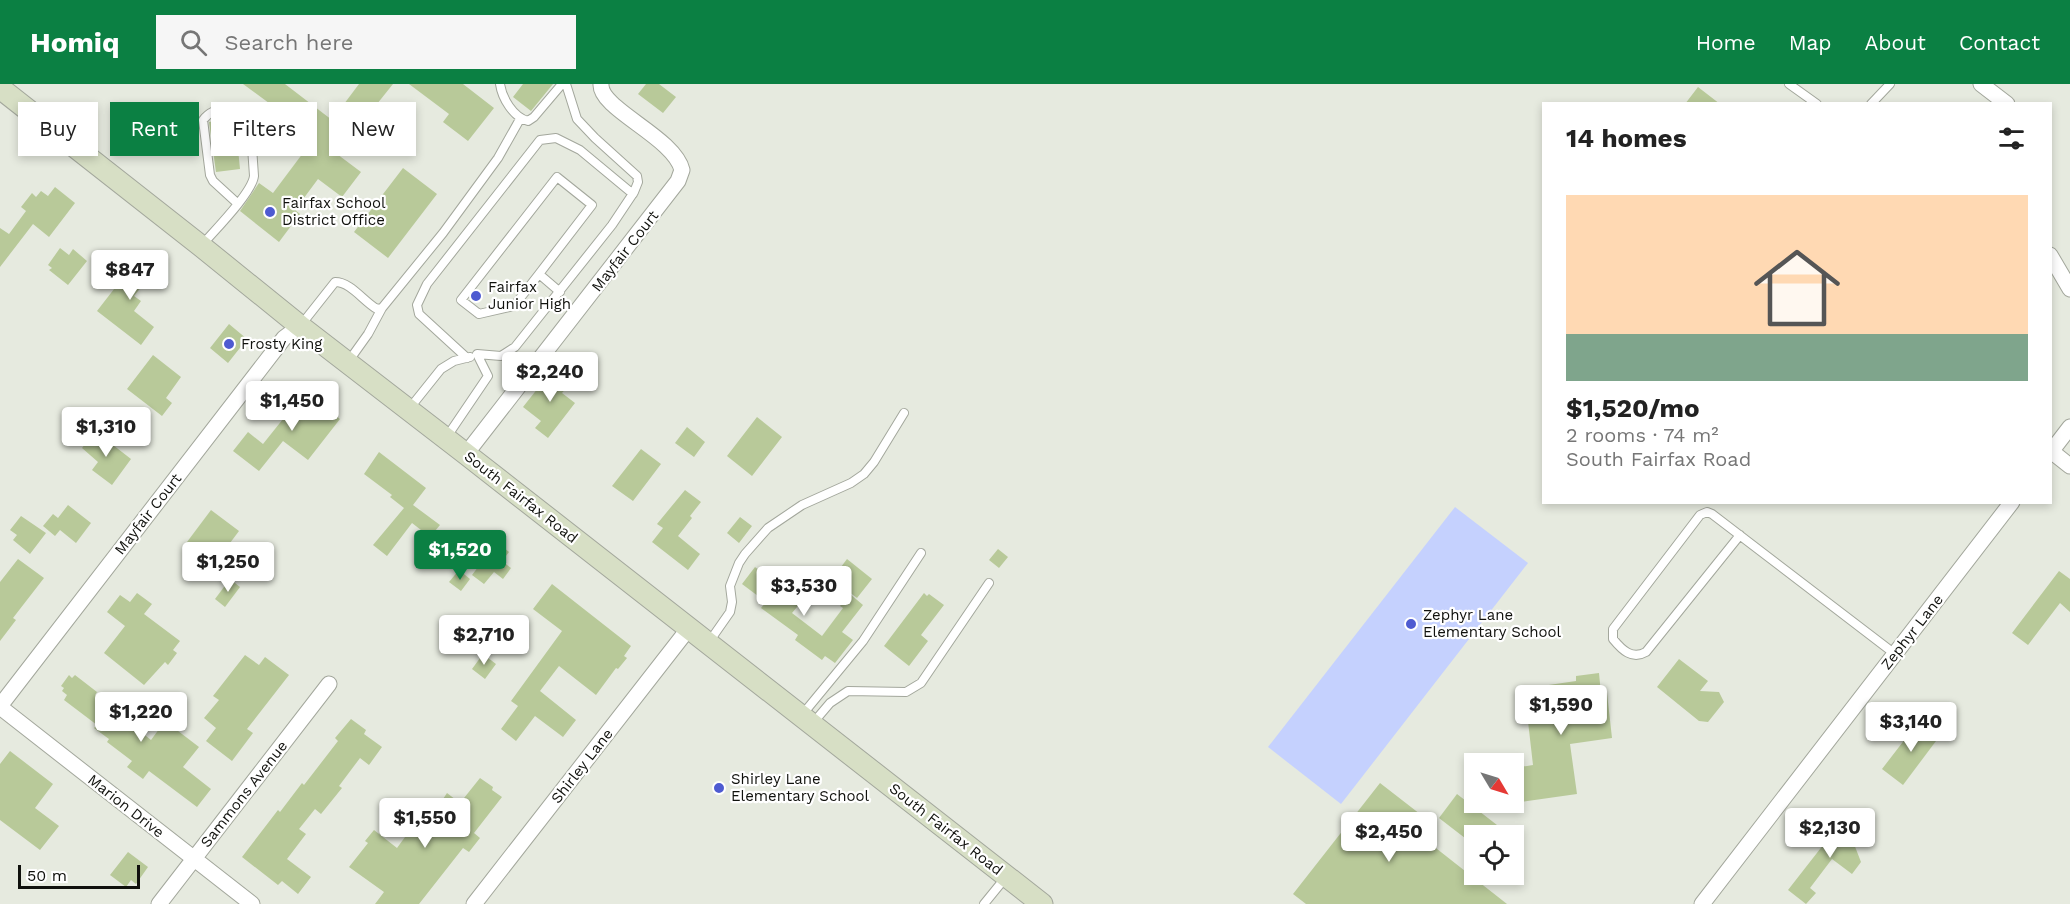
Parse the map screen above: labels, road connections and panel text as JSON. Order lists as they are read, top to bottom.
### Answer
{
  "streets": {
    "street": [
      "Mayfair Court",
      "South Fairfax Road",
      "Zephyr Lane",
      "Shirley Lane",
      "Sammons Avenue",
      "Marion Drive"
    ]
  },
  "crossings": [
    ["Mayfair Court", "South Fairfax Road"],
    ["Mayfair Court", "Marion Drive"],
    ["South Fairfax Road", "Shirley Lane"],
    ["Sammons Avenue", "Marion Drive"]
  ],
  "places": [
    "Fairfax School District Office",
    "Fairfax Junior High",
    "Frosty King",
    "Zephyr Lane Elementary School",
    "Shirley Lane Elementary School"
  ],
  "scale_bar": "50 m",
  "north": "bottom right",
  "page": {
    "header": "Homiq",
    "search": "Search here",
    "nav": [
      "Home",
      "Map",
      "About",
      "Contact"
    ],
    "chip": [
      "Buy",
      "Rent",
      "Filters",
      "New"
    ],
    "heading": "14 homes",
    "list": [
      {
        "name": "$1,520/mo",
        "note": "2 rooms · 74 m² · South Fairfax Road"
      }
    ],
    "price": [
      "$847",
      "$2,240",
      "$1,450",
      "$1,310",
      "$1,520",
      "$1,250",
      "$3,530",
      "$2,710",
      "$1,590",
      "$1,220",
      "$3,140",
      "$1,550",
      "$2,130",
      "$2,450"
    ],
    "scale": "50 m"
  }
}
